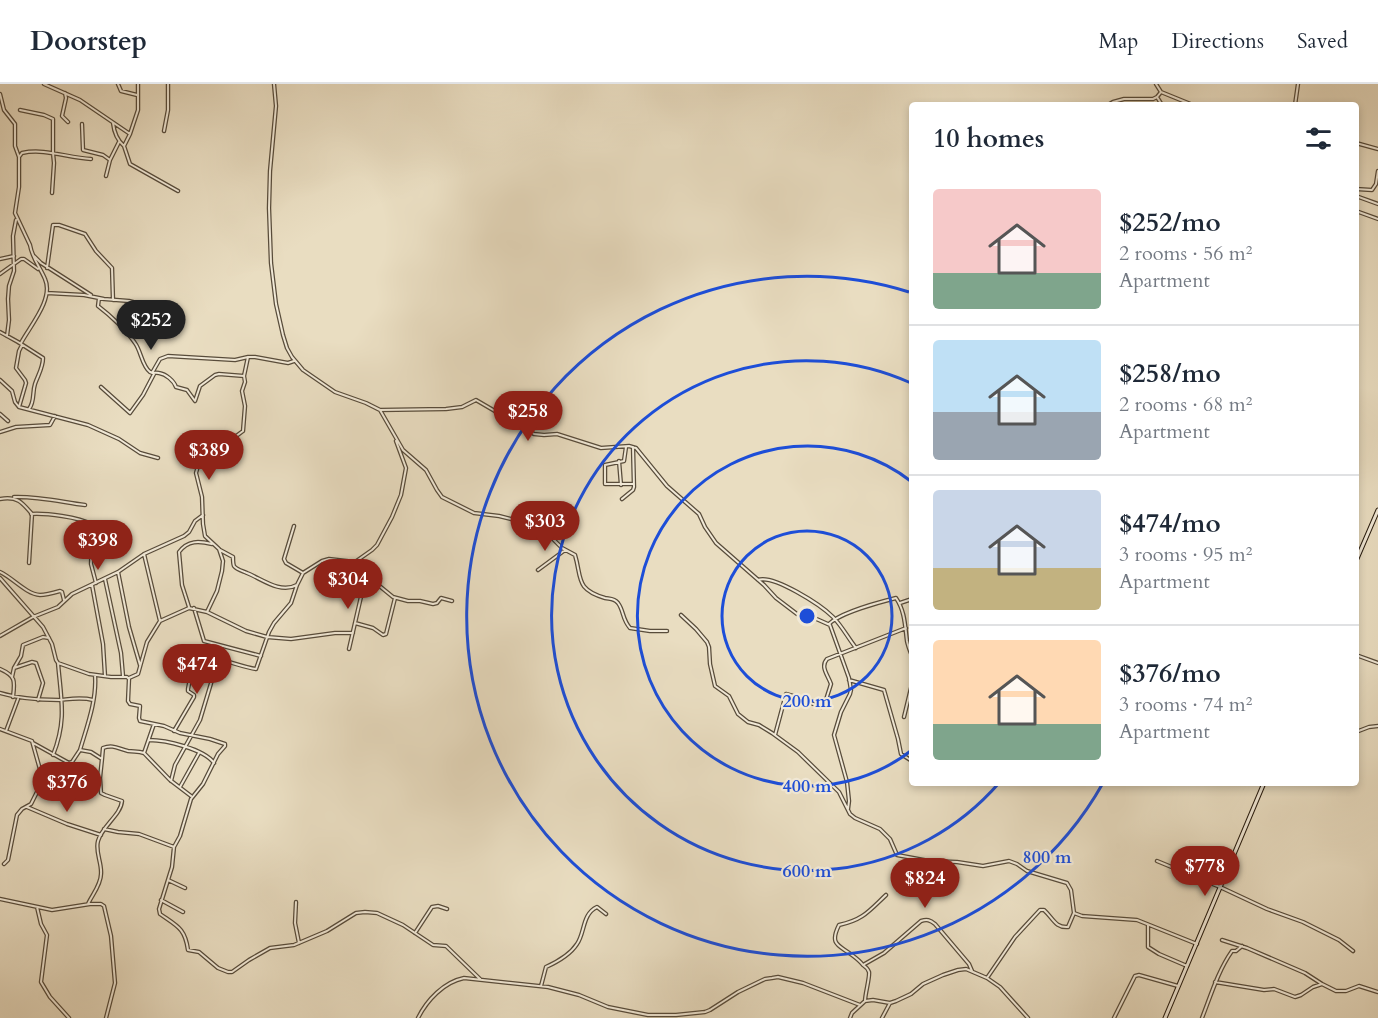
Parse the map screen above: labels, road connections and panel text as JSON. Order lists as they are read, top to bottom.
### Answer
{
  "page": {
    "header": "Doorstep",
    "nav": ["Map", "Directions", "Saved"],
    "heading": "10 homes",
    "list": [
      {
        "name": "$252/mo",
        "note": "2 rooms · 56 m² · Apartment"
      },
      {
        "name": "$258/mo",
        "note": "2 rooms · 68 m² · Apartment"
      },
      {
        "name": "$474/mo",
        "note": "3 rooms · 95 m² · Apartment"
      },
      {
        "name": "$376/mo",
        "note": "3 rooms · 74 m² · Apartment"
      }
    ],
    "price": [
      "$252",
      "$258",
      "$389",
      "$303",
      "$398",
      "$304",
      "$474",
      "$376",
      "$778",
      "$824"
    ]
  },
  "rings": [
    "200 m",
    "400 m",
    "800 m",
    "600 m"
  ]
}
